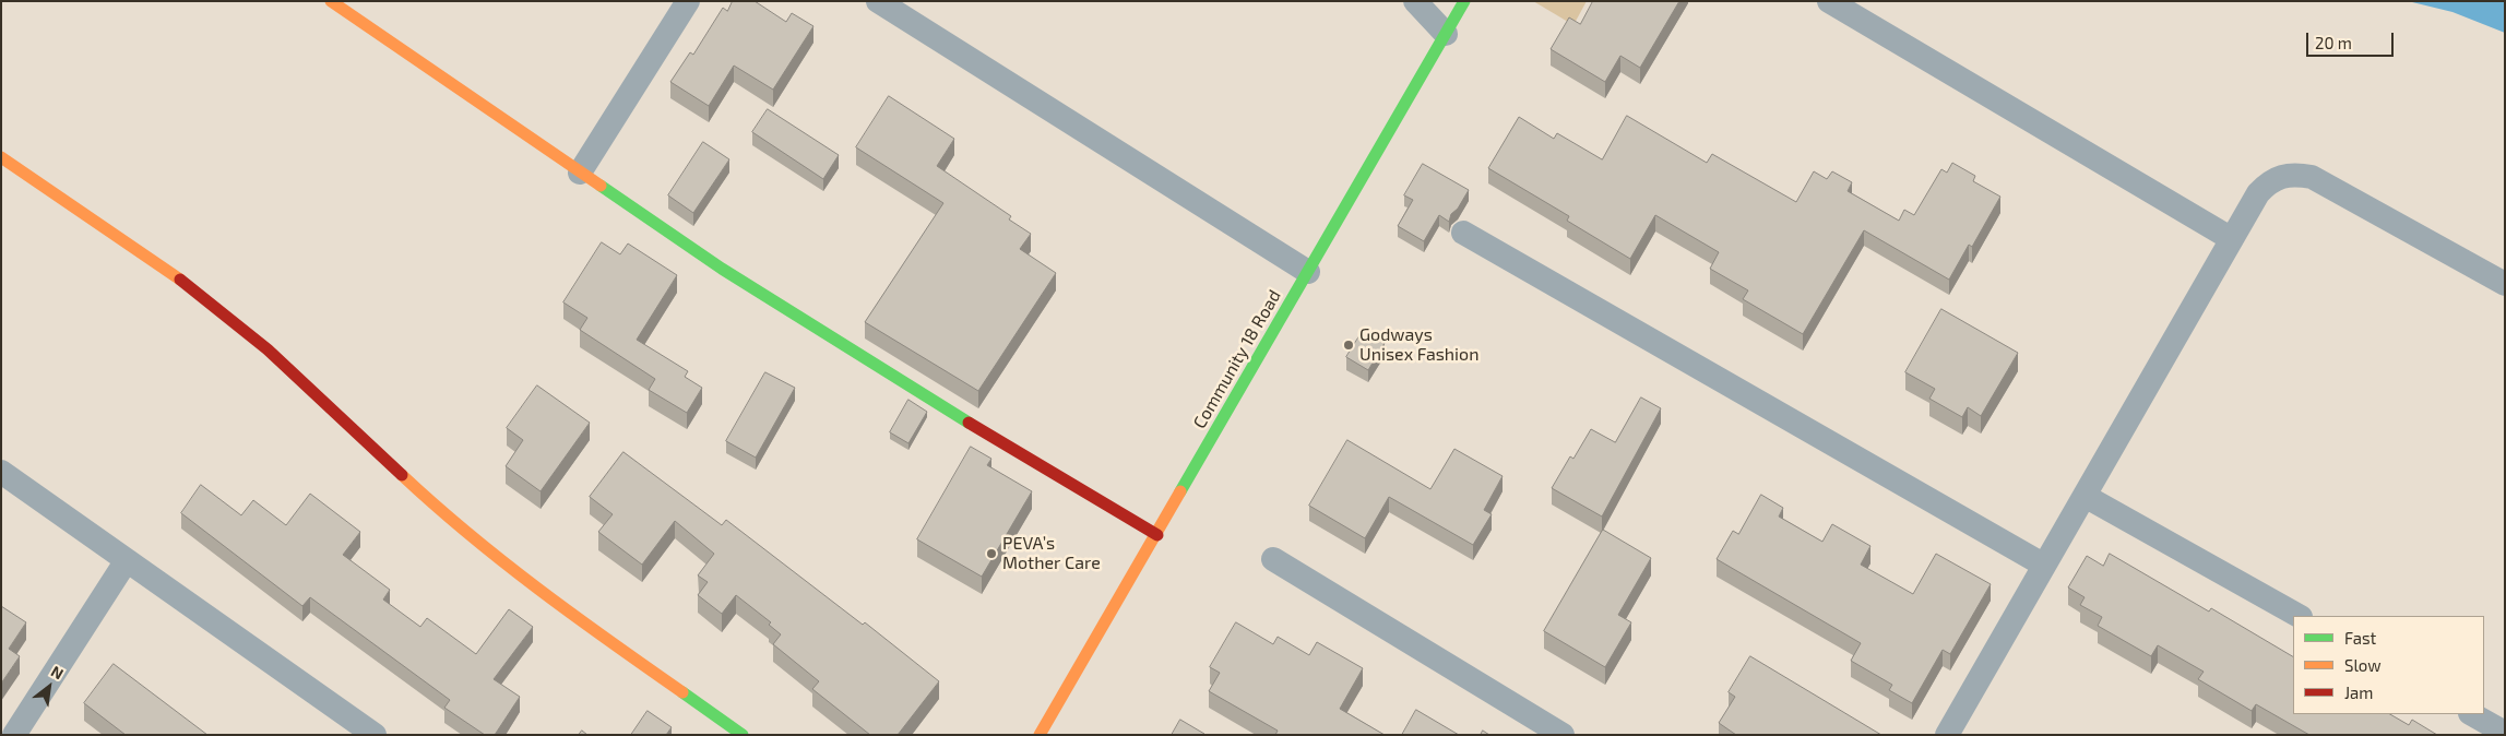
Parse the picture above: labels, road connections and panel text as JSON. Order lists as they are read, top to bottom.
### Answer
{
  "streets": {
    "street": ["Community 18 Road"]
  },
  "places": ["Godways Unisex Fashion", "PEVA’s Mother Care"],
  "legend": ["Fast", "Slow", "Jam"],
  "scale_bar": "20 m",
  "north": "top right"
}
